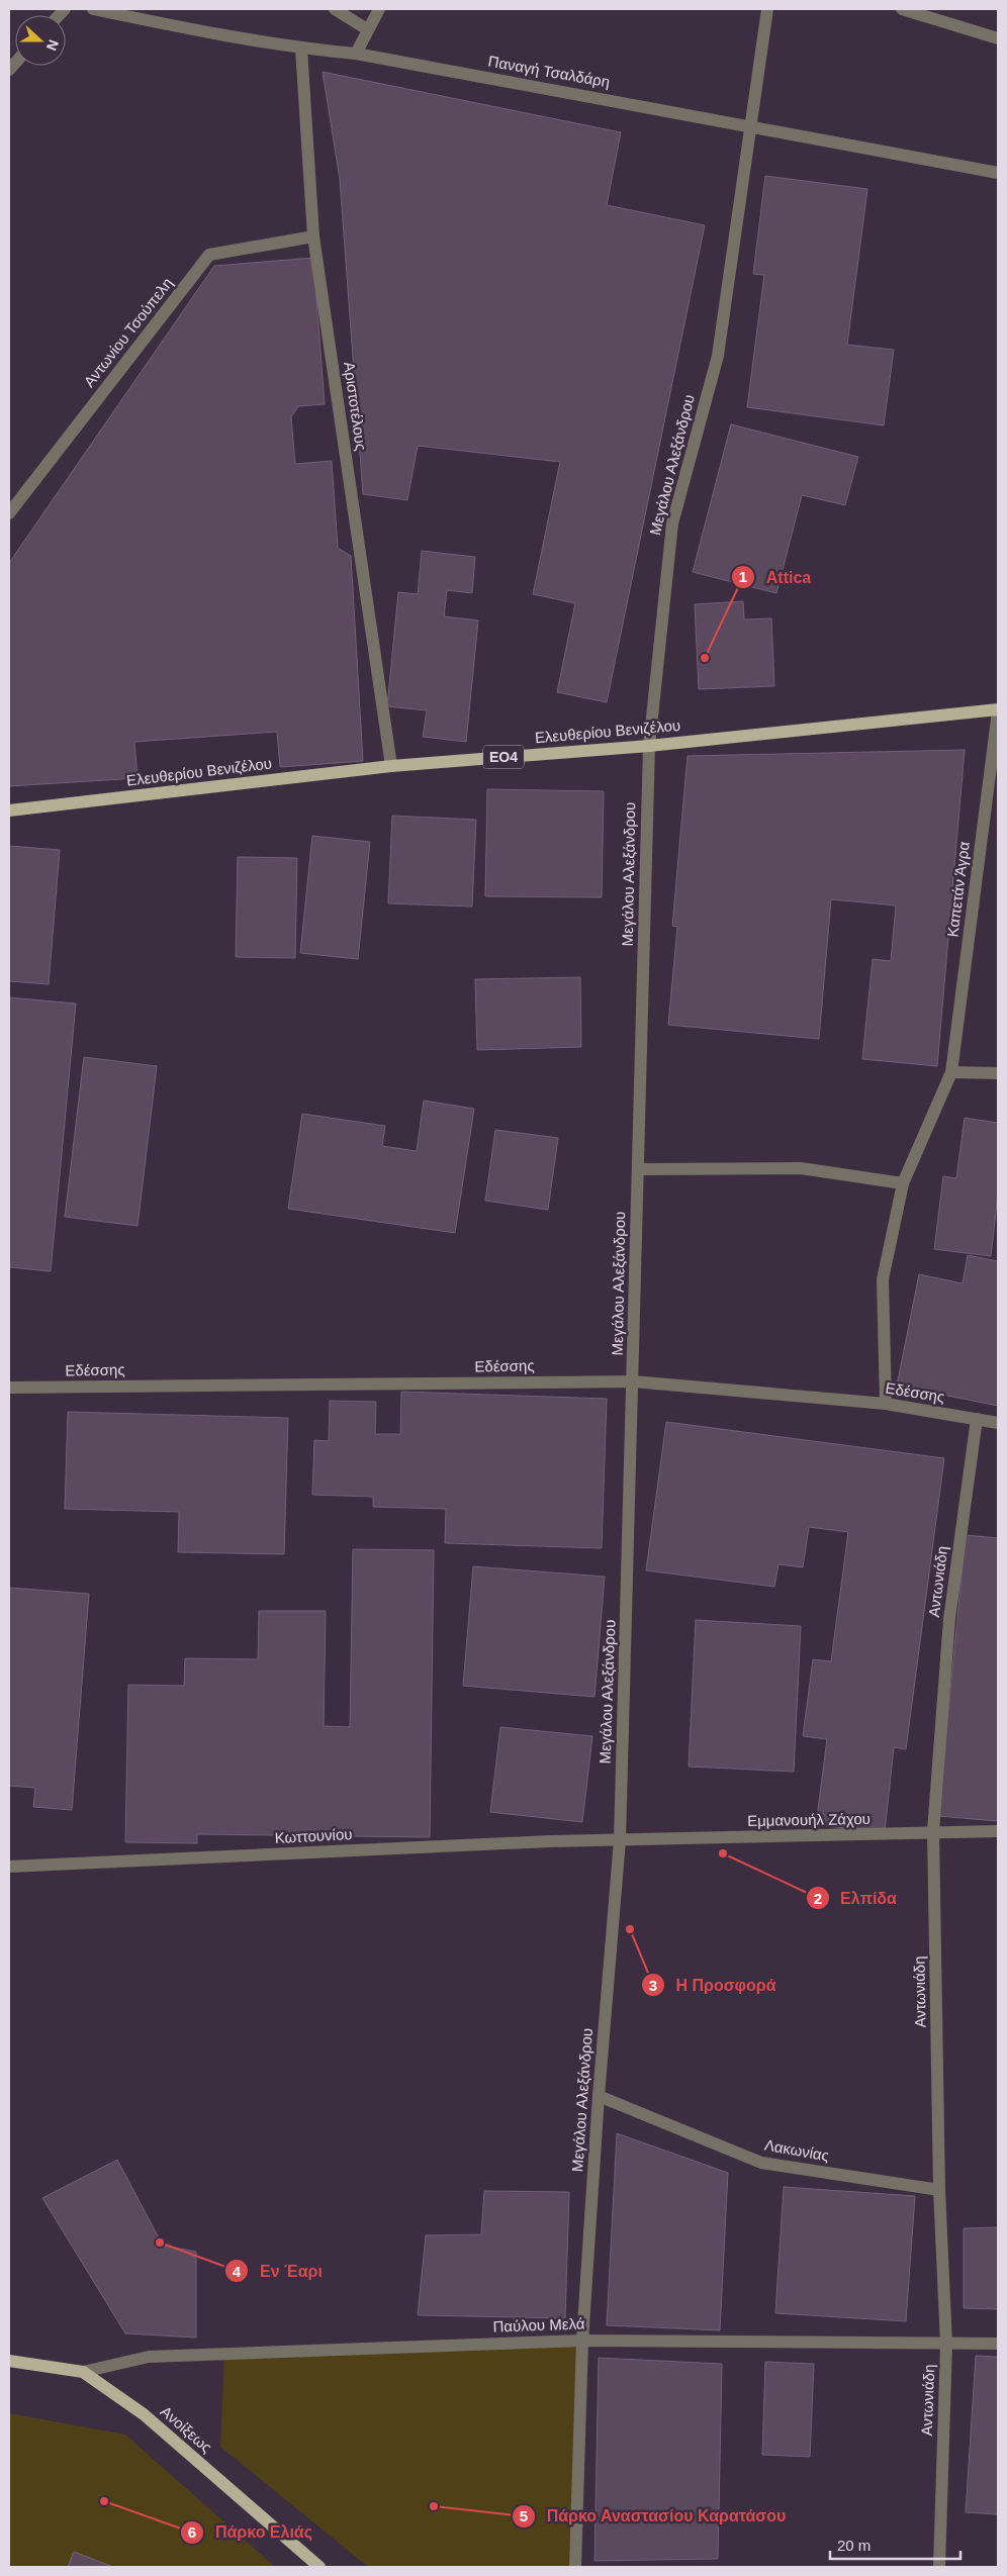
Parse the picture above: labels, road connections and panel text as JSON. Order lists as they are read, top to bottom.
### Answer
{
  "streets": {
    "main road": ["Ελευθερίου Βενιζέλου", "ΕΟ4", "Ανοίξεως"],
    "street": [
      "Παναγή Τσαλδάρη",
      "Αντωνίου Τσούπελη",
      "Αριστοτέλους",
      "Μεγάλου Αλεξάνδρου",
      "Καπετάν Άγρα",
      "Εδέσσης",
      "Αντωνιάδη",
      "Εμμανουήλ Ζάχου",
      "Κωττουνίου",
      "Λακωνίας",
      "Παύλου Μελά"
    ]
  },
  "crossings": [
    ["Παναγή Τσαλδάρη", "Αριστοτέλους"],
    ["Παναγή Τσαλδάρη", "Μεγάλου Αλεξάνδρου"],
    ["Αντωνίου Τσούπελη", "Αριστοτέλους"],
    ["Αριστοτέλους", "Ελευθερίου Βενιζέλου"],
    ["Μεγάλου Αλεξάνδρου", "Ελευθερίου Βενιζέλου"],
    ["Μεγάλου Αλεξάνδρου", "Εδέσσης"],
    ["Μεγάλου Αλεξάνδρου", "Εμμανουήλ Ζάχου"],
    ["Μεγάλου Αλεξάνδρου", "Κωττουνίου"],
    ["Μεγάλου Αλεξάνδρου", "Λακωνίας"],
    ["Μεγάλου Αλεξάνδρου", "Παύλου Μελά"],
    ["Ελευθερίου Βενιζέλου", "Καπετάν Άγρα"],
    ["Καπετάν Άγρα", "Εδέσσης"],
    ["Εδέσσης", "Αντωνιάδη"],
    ["Αντωνιάδη", "Εμμανουήλ Ζάχου"],
    ["Αντωνιάδη", "Λακωνίας"],
    ["Αντωνιάδη", "Παύλου Μελά"],
    ["Εμμανουήλ Ζάχου", "Κωττουνίου"],
    ["Παύλου Μελά", "Ανοίξεως"]
  ],
  "places": [
    "Attica",
    "Ελπίδα",
    "Η Προσφορά",
    "Εν Έαρι",
    "Πάρκο Ελιάς",
    "Πάρκο Αναστασίου Καρατάσου"
  ],
  "scale_bar": "20 m",
  "north": "right"
}
